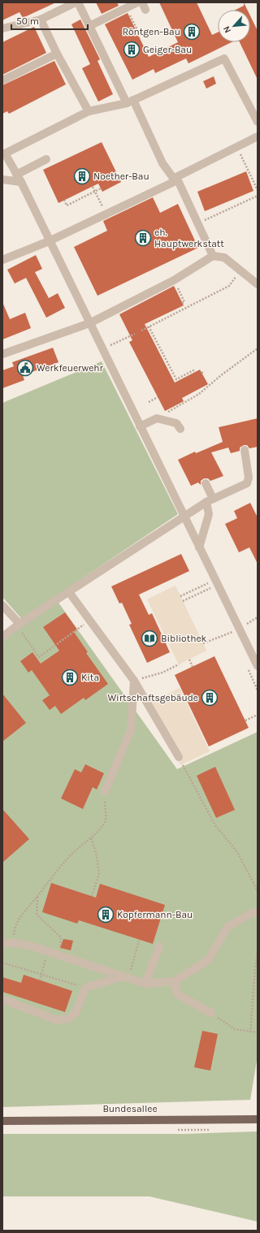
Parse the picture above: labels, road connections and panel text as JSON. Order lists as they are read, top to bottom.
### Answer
{
  "streets": {
    "main road": ["Bundesallee"]
  },
  "places": {
    "building": [
      "Röntgen-Bau",
      "Geiger-Bau",
      "Noether-Bau",
      "eh. Hauptwerkstatt",
      "Kita",
      "Wirtschaftsgebäude",
      "Kopfermann-Bau"
    ],
    "public building": ["Werkfeuerwehr"],
    "library": ["Bibliothek"]
  },
  "scale_bar": "50 m",
  "north": "bottom left"
}
